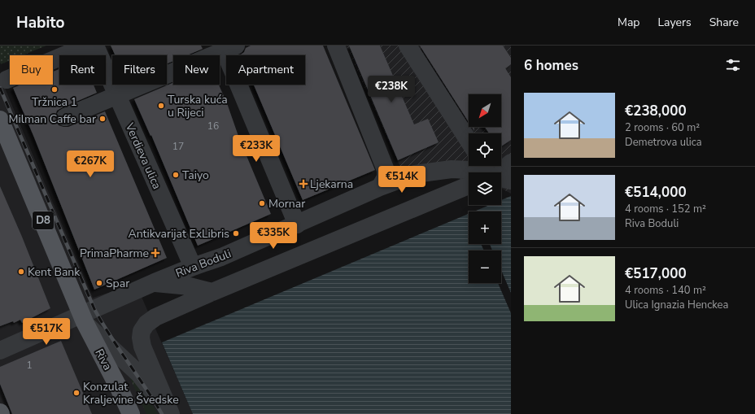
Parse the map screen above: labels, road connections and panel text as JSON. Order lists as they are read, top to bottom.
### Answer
{
  "streets": {
    "main road": ["D8", "Riva"],
    "street": ["Verdieva ulica", "Riva Boduli"]
  },
  "crossings": [
    ["Verdieva ulica", "Riva Boduli"],
    ["D8", "Riva Boduli"],
    ["D8", "Riva"],
    ["Riva Boduli", "Riva"]
  ],
  "places": {
    "other": [
      "Tržnica 1",
      "Turska kuća u Rijeci",
      "Milman Caffe bar",
      "Taiyo",
      "Mornar",
      "Antikvarijat ExLibris",
      "Kent Bank",
      "Spar",
      "Konzulat Kraljevine Švedske"
    ],
    "health": ["Ljekarna", "PrimaPharme"]
  },
  "house_numbers": ["16", "17", "1"],
  "north": "bottom left",
  "page": {
    "header": "Habito",
    "nav": ["Map", "Layers", "Share"],
    "heading": "6 homes",
    "chip": [
      "Buy",
      "Rent",
      "Filters",
      "New",
      "Apartment"
    ],
    "price": [
      "€238K",
      "€233K",
      "€267K",
      "€514K",
      "€335K",
      "€517K"
    ],
    "list": [
      {
        "name": "€238,000",
        "note": "2 rooms · 60 m² · Demetrova ulica"
      },
      {
        "name": "€514,000",
        "note": "4 rooms · 152 m² · Riva Boduli"
      },
      {
        "name": "€517,000",
        "note": "4 rooms · 140 m² · Ulica Ignazia Henckea"
      }
    ],
    "map_buttons": ["+", "−"]
  }
}
